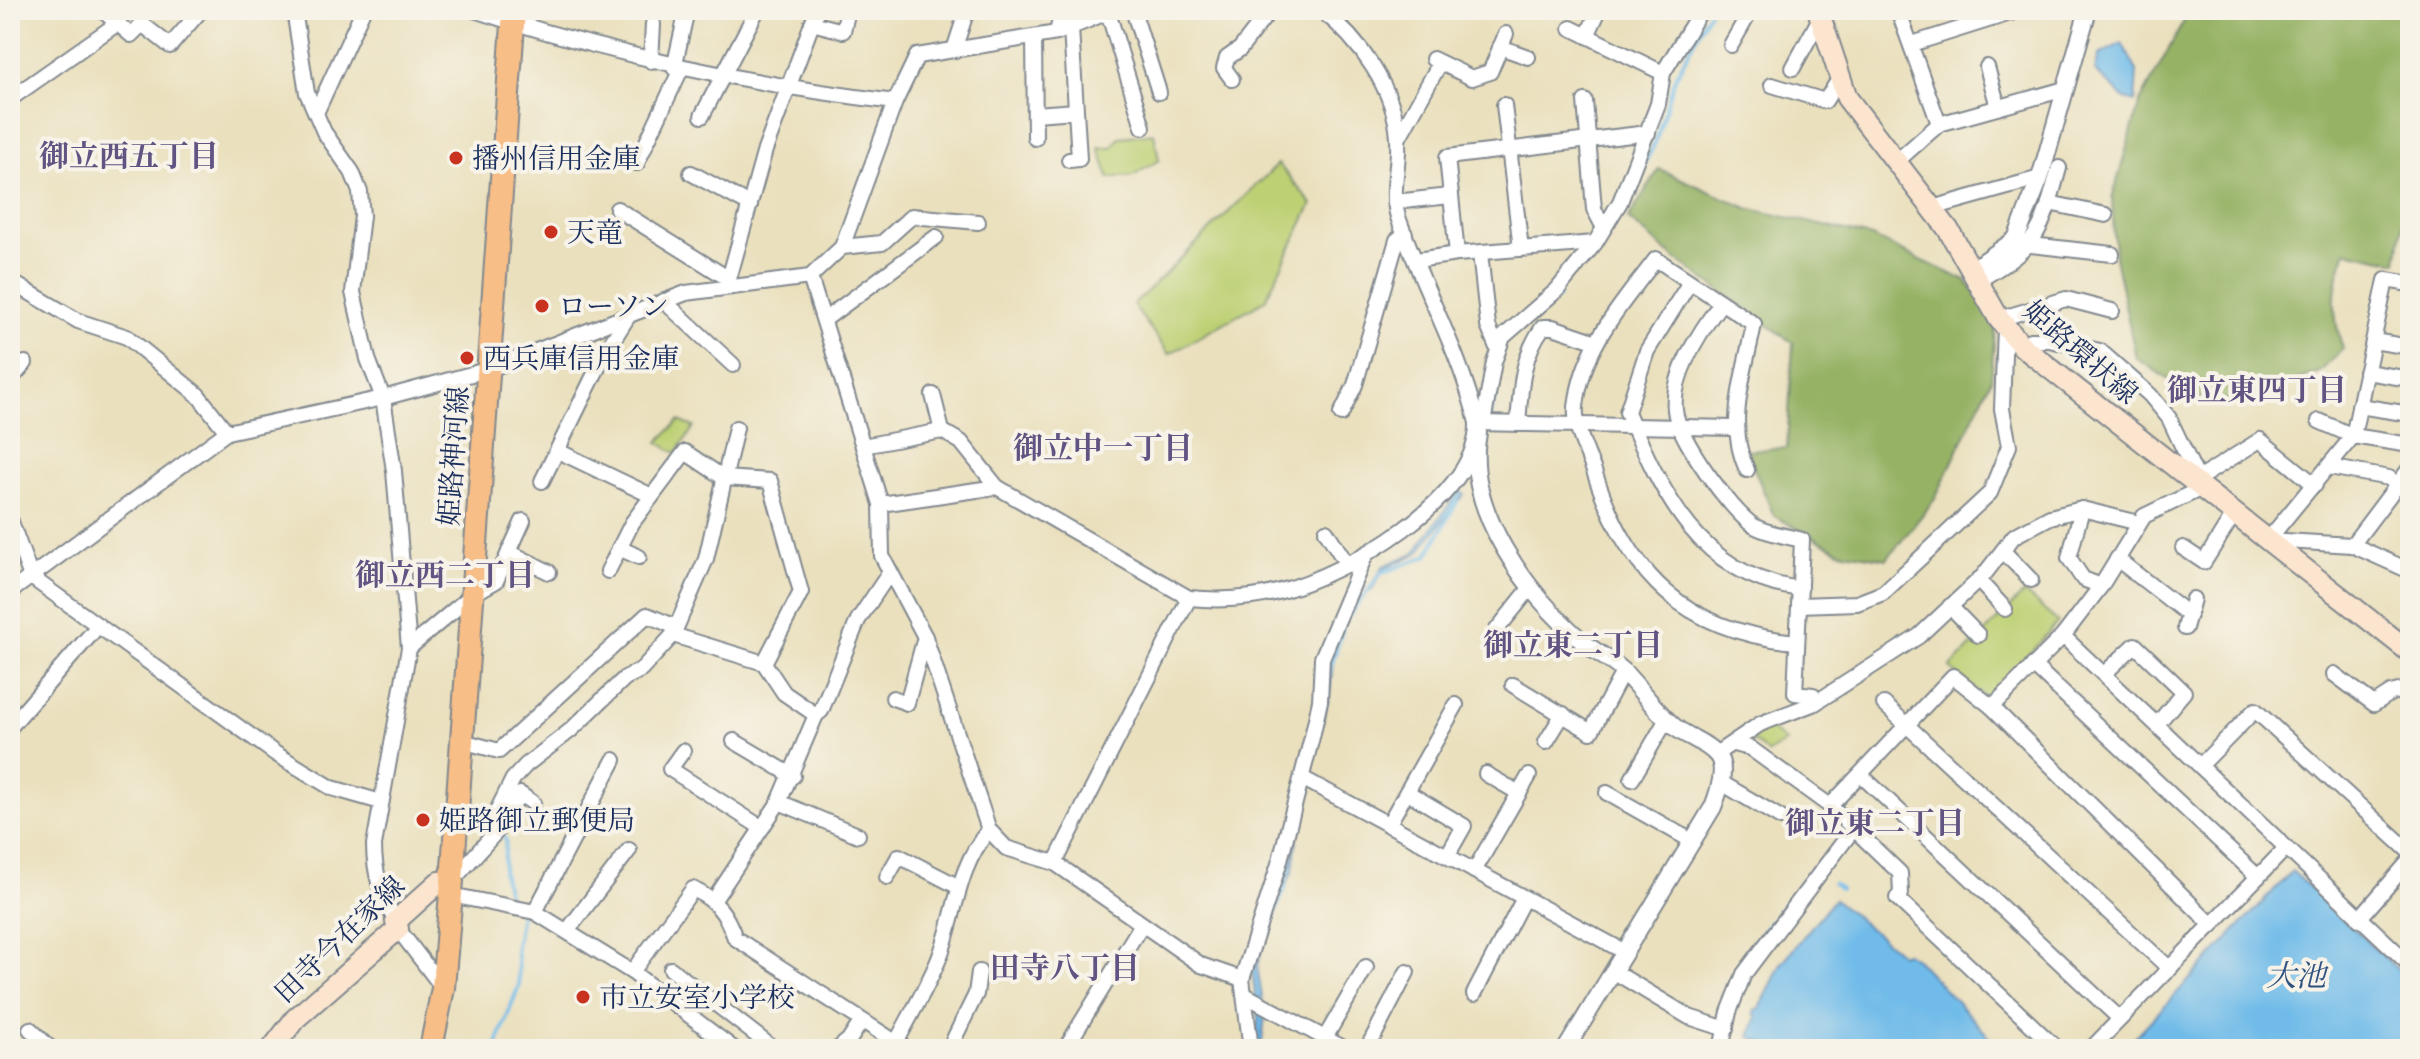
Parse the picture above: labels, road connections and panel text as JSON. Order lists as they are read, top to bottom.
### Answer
{
  "streets": {
    "main road": ["姫路環状線", "姫路神河線", "田寺今在家線"]
  },
  "crossings": [
    ["姫路神河線", "田寺今在家線"]
  ],
  "districts": [
    "御立西五丁目",
    "御立東四丁目",
    "御立中一丁目",
    "御立西二丁目",
    "御立東二丁目",
    "御立東二丁目",
    "田寺八丁目"
  ],
  "water": ["大池"],
  "places": [
    "播州信用金庫",
    "天竜",
    "ローソン",
    "西兵庫信用金庫",
    "姫路御立郵便局",
    "市立安室小学校"
  ]
}
